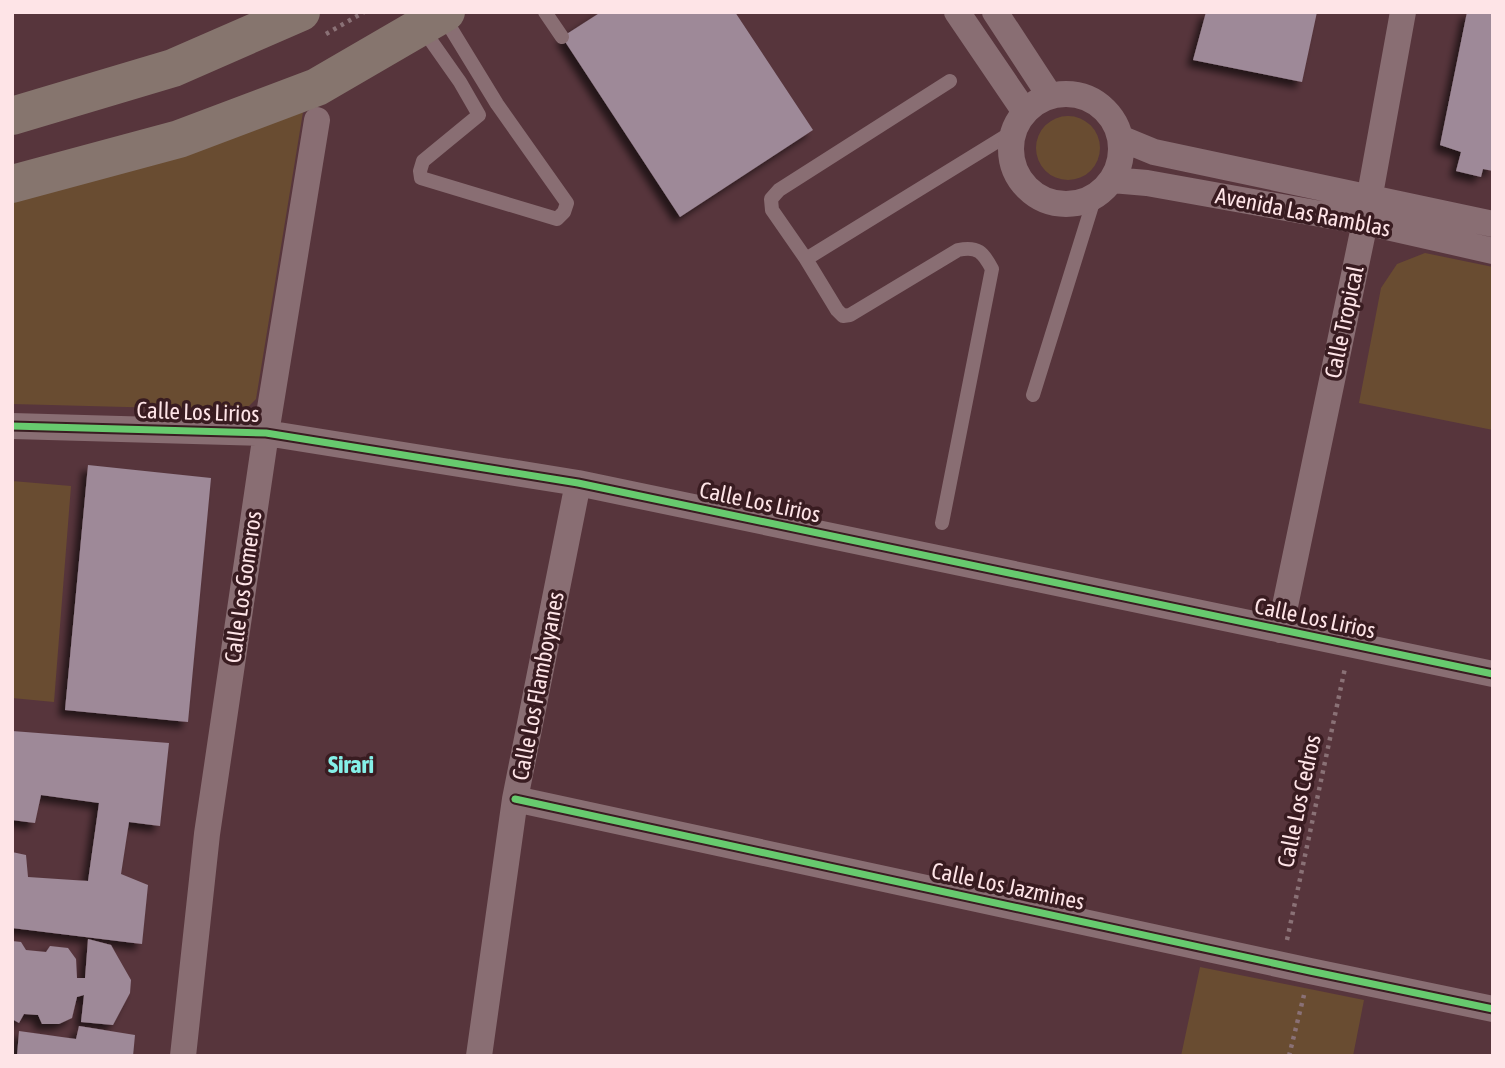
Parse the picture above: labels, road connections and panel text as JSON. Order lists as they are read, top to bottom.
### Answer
{
  "streets": {
    "street": [
      "Avenida Las Ramblas",
      "Calle Tropical",
      "Calle Los Lirios",
      "Calle Los Gomeros",
      "Calle Los Flamboyanes",
      "Calle Los Jazmines"
    ],
    "path": ["Calle Los Cedros"]
  },
  "crossings": [
    ["Avenida Las Ramblas", "Calle Tropical"],
    ["Calle Tropical", "Calle Los Lirios"],
    ["Calle Los Lirios", "Calle Los Gomeros"],
    ["Calle Los Lirios", "Calle Los Flamboyanes"],
    ["Calle Los Lirios", "Calle Los Cedros"],
    ["Calle Los Flamboyanes", "Calle Los Jazmines"],
    ["Calle Los Cedros", "Calle Los Jazmines"]
  ],
  "districts": ["Sirari"]
}
